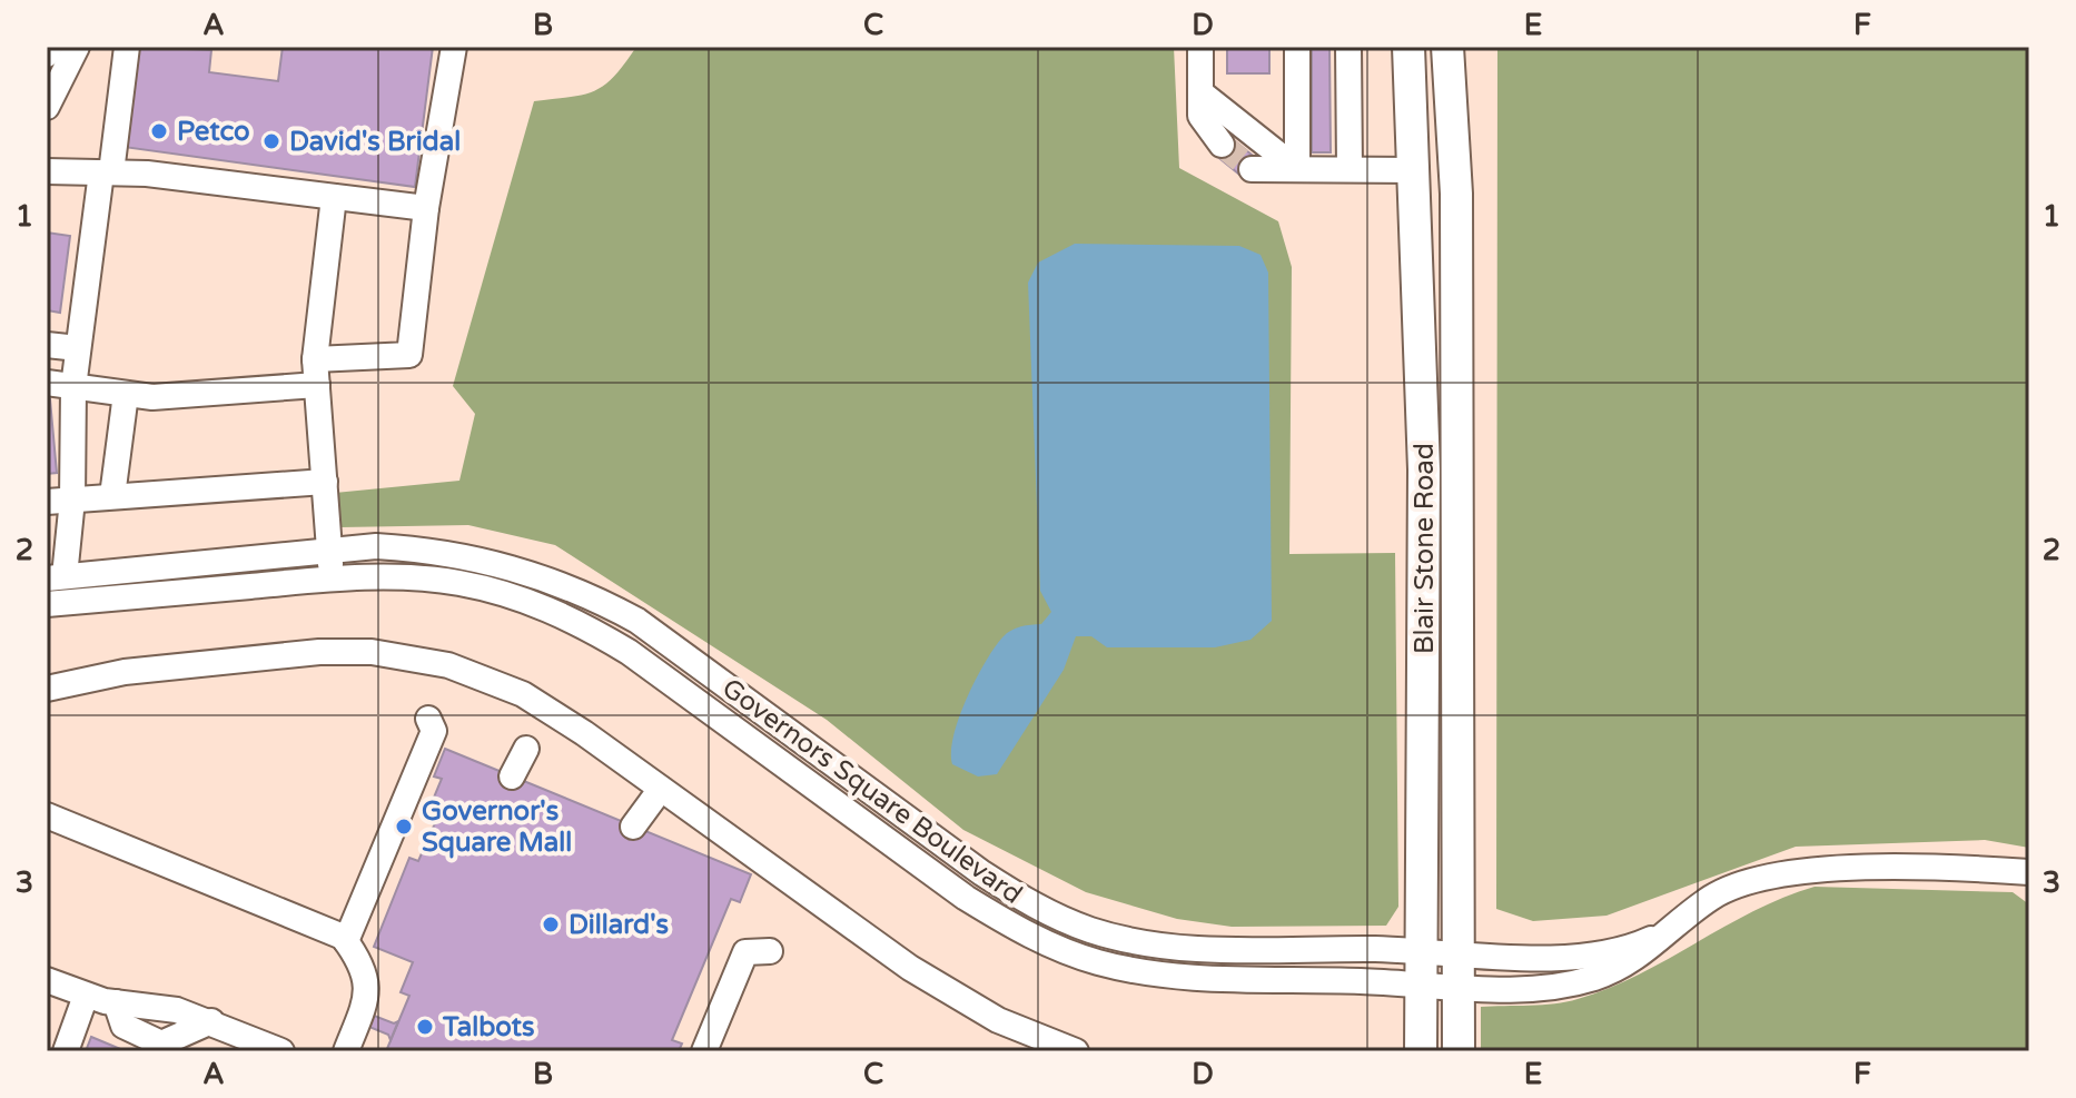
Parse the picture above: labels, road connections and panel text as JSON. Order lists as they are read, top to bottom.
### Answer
{
  "streets": {
    "main road": ["Blair Stone Road"],
    "street": ["Governors Square Boulevard"]
  },
  "crossings": [
    ["Blair Stone Road", "Governors Square Boulevard"]
  ],
  "places": [
    "Petco",
    "David's Bridal",
    "Governor's Square Mall",
    "Dillard's",
    "Talbots"
  ],
  "grid": {
    "columns": [
      "A",
      "B",
      "C",
      "D",
      "E",
      "F"
    ],
    "rows": ["1", "2", "3"]
  }
}
